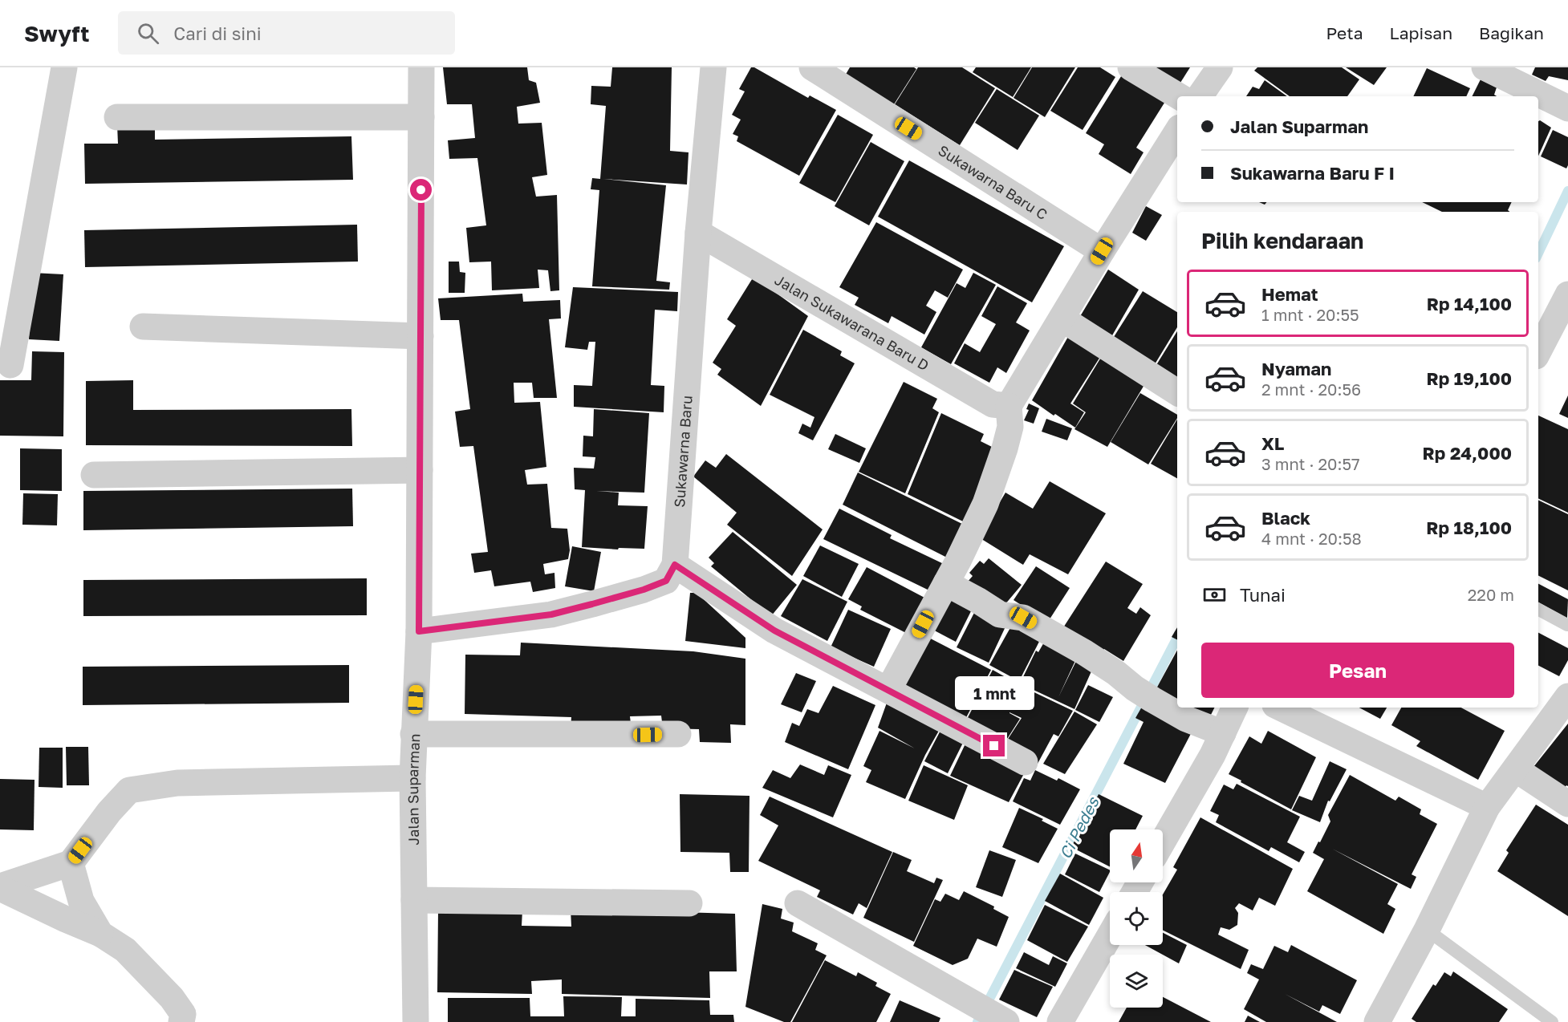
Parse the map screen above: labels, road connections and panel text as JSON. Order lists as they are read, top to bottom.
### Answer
{
  "streets": {
    "street": [
      "Sukawarna Baru C",
      "Jalan Sukawarana Baru D",
      "Sukawarna Baru",
      "Jalan Suparman"
    ]
  },
  "crossings": [
    ["Jalan Sukawarana Baru D", "Sukawarna Baru"]
  ],
  "water": ["Ci Pedes"],
  "north": "top",
  "page": {
    "header": "Swyft",
    "search": "Cari di sini",
    "nav": ["Peta", "Lapisan", "Bagikan"],
    "banner": ["Jalan Suparman", "Sukawarna Baru F I"],
    "heading": "Pilih kendaraan",
    "list": [
      {
        "name": "Hemat",
        "note": "1 mnt · 20:55",
        "value": "Rp 14,100"
      },
      {
        "name": "Nyaman",
        "note": "2 mnt · 20:56",
        "value": "Rp 19,100"
      },
      {
        "name": "XL",
        "note": "3 mnt · 20:57",
        "value": "Rp 24,000"
      },
      {
        "name": "Black",
        "note": "4 mnt · 20:58",
        "value": "Rp 18,100"
      }
    ],
    "pay": ["Tunai", "220 m"],
    "buttons": "Pesan",
    "bubble": "1 mnt"
  }
}
